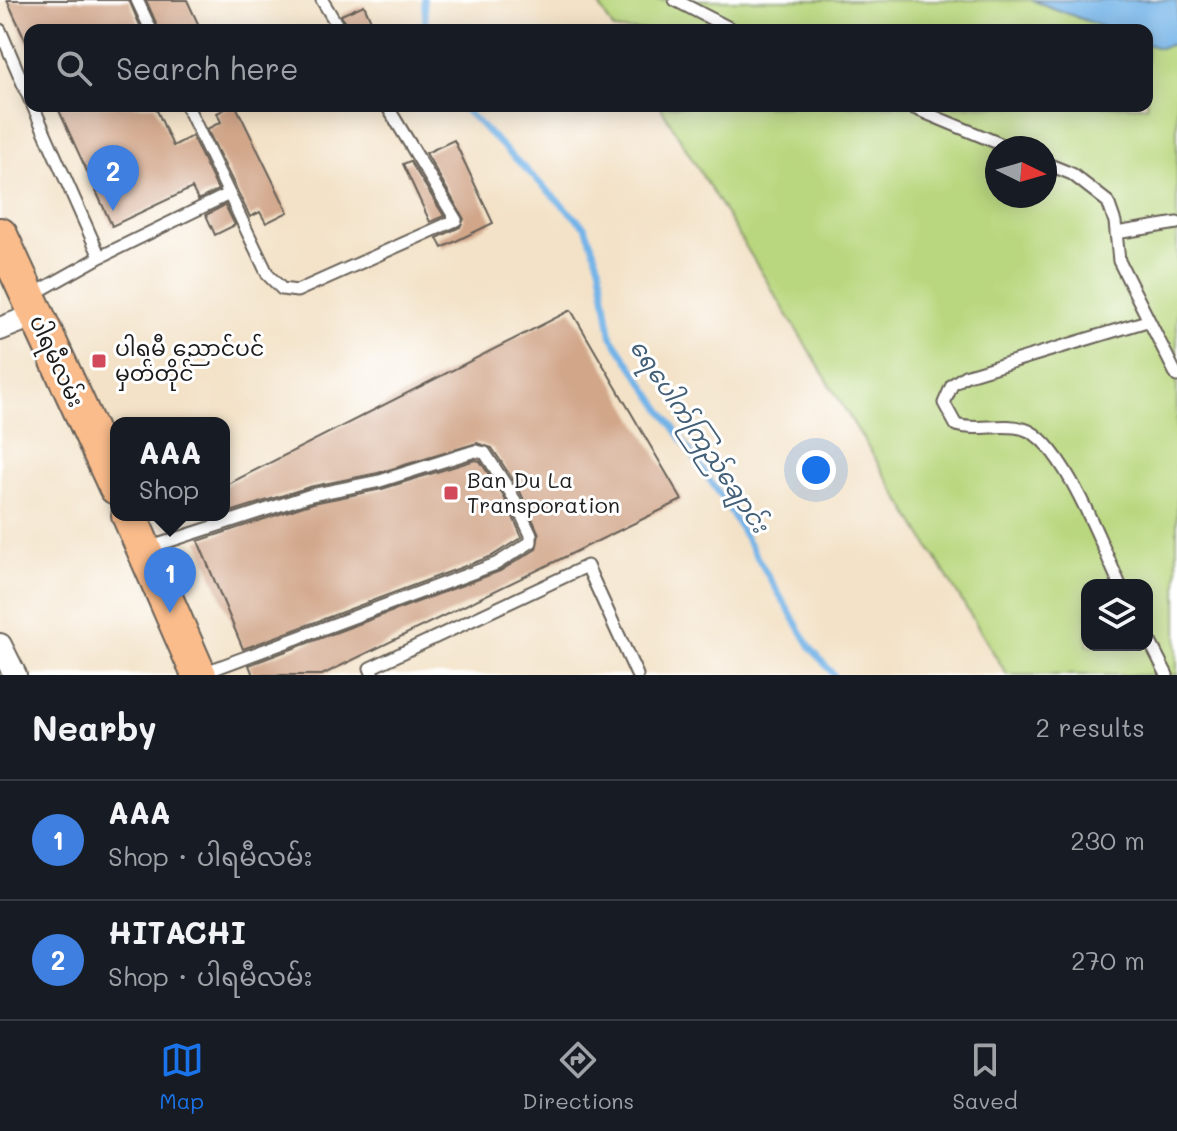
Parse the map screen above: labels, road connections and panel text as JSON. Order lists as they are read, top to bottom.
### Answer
{
  "streets": {
    "main road": ["ပါရမီလမ်း"]
  },
  "water": ["ရေပေါက်ကြည်ချောင်း"],
  "places": {
    "transit": ["ပါရမီ ညောင်ပင် မှတ်တိုင်", "Ban Du La Transporation"]
  },
  "north": "right",
  "page": {
    "search": "Search here",
    "pins": ["2", "1"],
    "popup": ["AAA", "Shop"],
    "heading": ["Nearby", "2 results"],
    "list": [
      {
        "mark": "1",
        "name": "AAA",
        "note": "Shop · ပါရမီလမ်း",
        "value": "230 m"
      },
      {
        "mark": "2",
        "name": "HITACHI",
        "note": "Shop · ပါရမီလမ်း",
        "value": "270 m"
      }
    ],
    "nav": ["Map", "Directions", "Saved"]
  }
}
